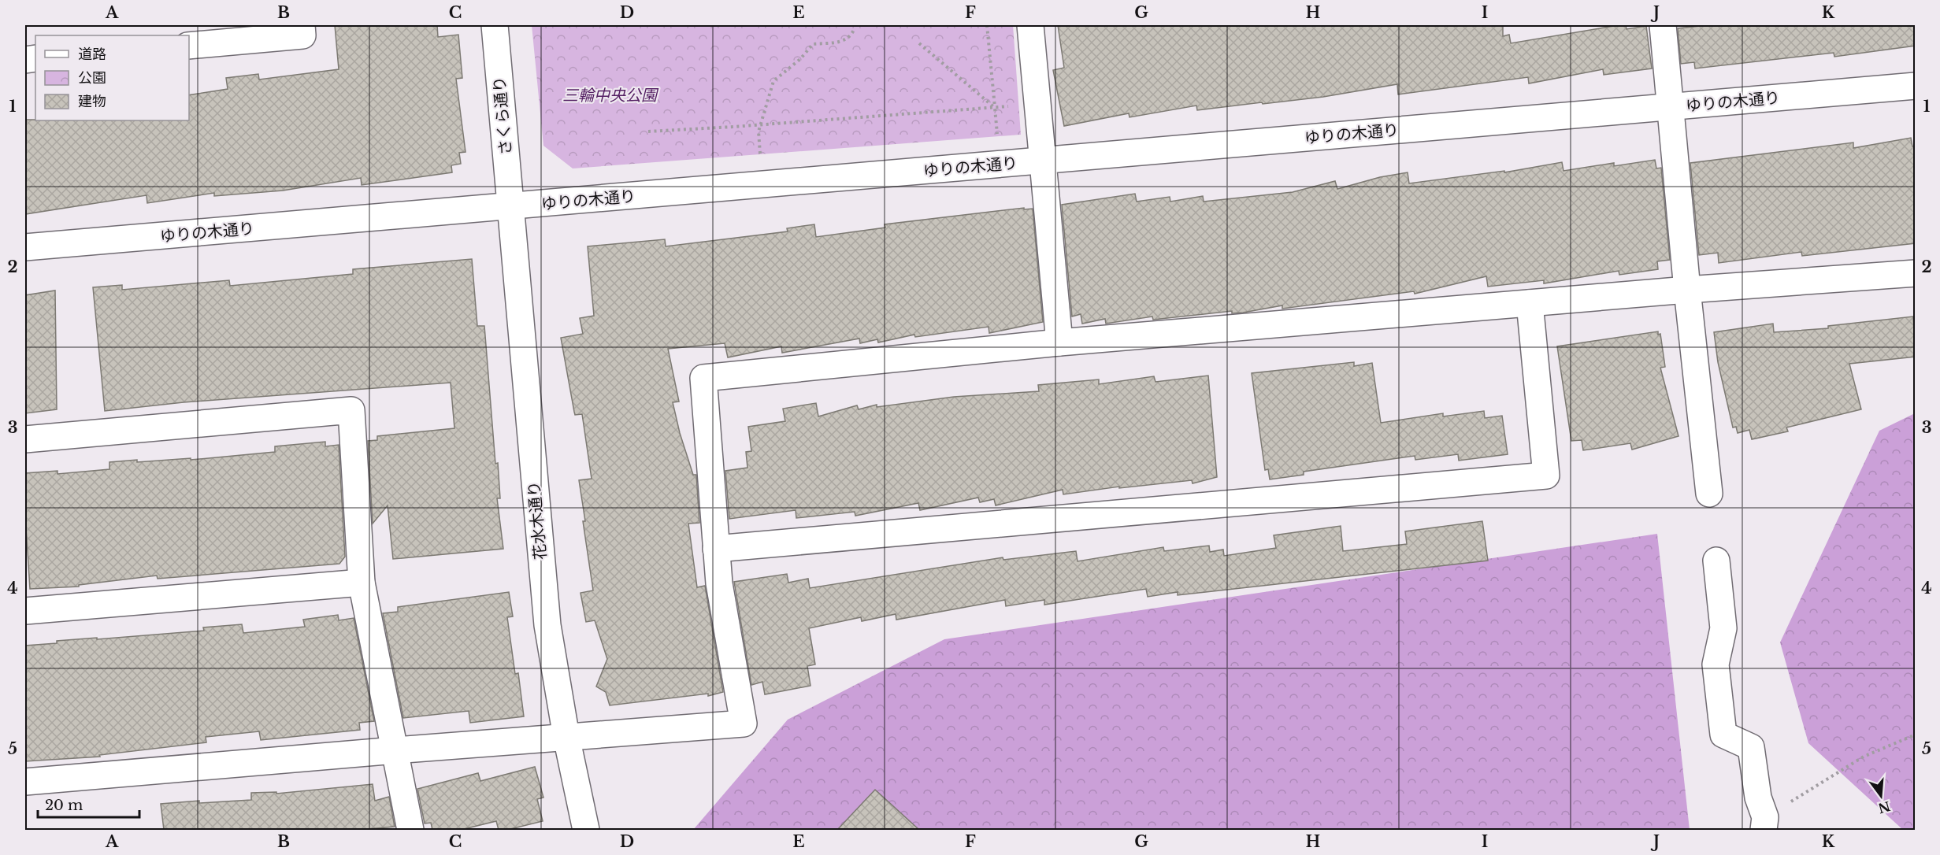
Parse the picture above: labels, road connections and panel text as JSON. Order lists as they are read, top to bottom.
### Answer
{
  "streets": {
    "street": ["ゆりの木通り", "さくら通り", "花水木通り"]
  },
  "crossings": [
    ["ゆりの木通り", "さくら通り"],
    ["ゆりの木通り", "花水木通り"],
    ["さくら通り", "花水木通り"]
  ],
  "parks": ["三輪中央公園"],
  "legend": ["道路", "公園", "建物"],
  "scale_bar": "20 m",
  "north": "bottom",
  "grid": {
    "columns": [
      "A",
      "B",
      "C",
      "D",
      "E",
      "F",
      "G",
      "H",
      "I",
      "J",
      "K"
    ],
    "rows": [
      "1",
      "2",
      "3",
      "4",
      "5"
    ]
  }
}
